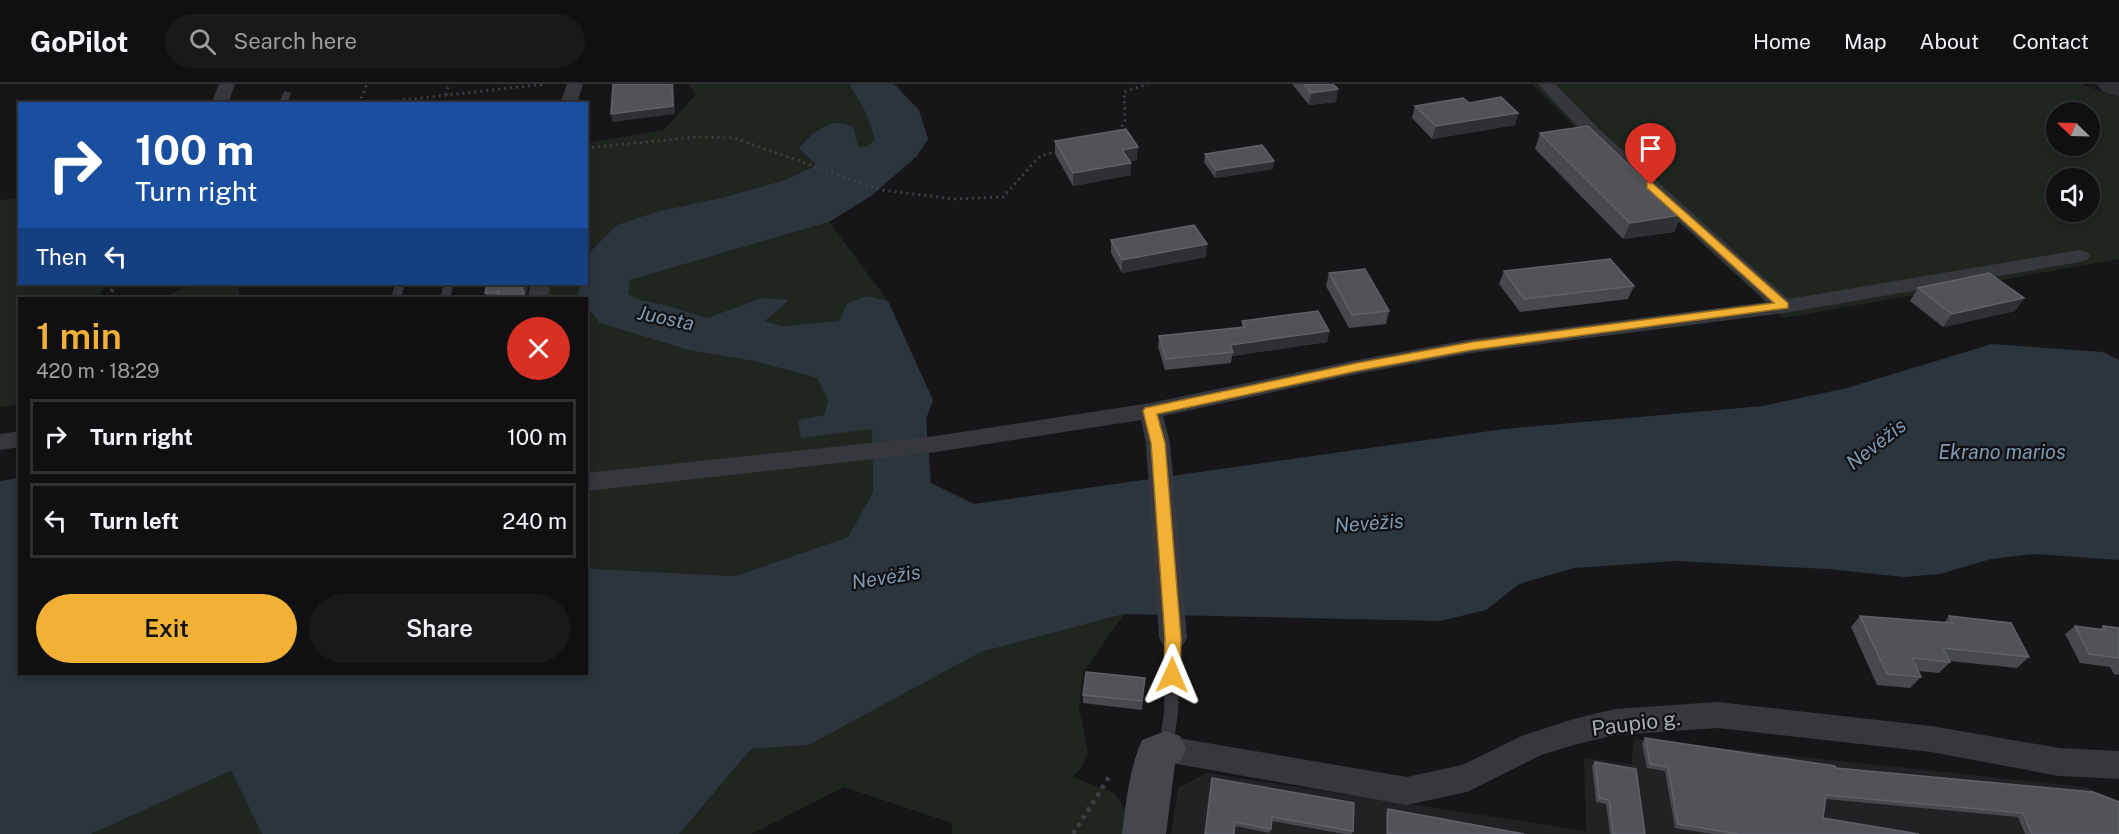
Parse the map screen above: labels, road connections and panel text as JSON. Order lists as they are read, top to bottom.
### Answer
{
  "streets": {
    "street": ["Paupio g."]
  },
  "water": ["Juosta", "Nevėžis", "Ekrano marios"],
  "north": "top left",
  "page": {
    "header": "GoPilot",
    "search": "Search here",
    "nav": [
      "Home",
      "Map",
      "About",
      "Contact"
    ],
    "turn": ["100 m", "Turn right"],
    "then": "Then",
    "heading": ["1 min", "420 m · 18:29"],
    "list": [
      {
        "name": "Turn right",
        "value": "100 m"
      },
      {
        "name": "Turn left",
        "value": "240 m"
      }
    ],
    "buttons": ["Exit", "Share"]
  }
}
